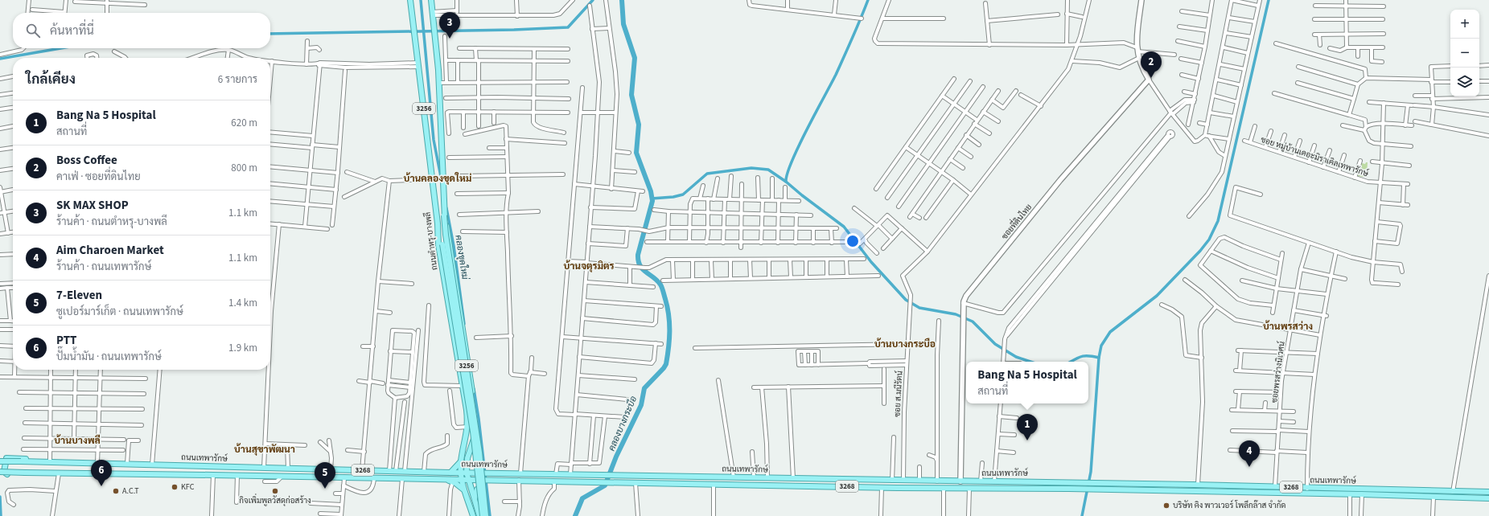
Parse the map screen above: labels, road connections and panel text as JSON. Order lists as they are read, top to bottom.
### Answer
{
  "streets": {
    "main road": [
      "3256",
      "ถนนตำหรุ-บางพลี",
      "ถนนเทพารักษ์",
      "3268"
    ],
    "street": [
      "ซอย หมู่บ้านเดอะมิราเคิลเทพารักษ์",
      "ซอยที่ดินไทย",
      "ซอยพรสว่างนิเวศน์",
      "ซอย ส.มนีรัตน์"
    ]
  },
  "crossings": [
    ["3256", "ถนนตำหรุ-บางพลี"],
    ["3256", "ถนนเทพารักษ์"],
    ["ถนนตำหรุ-บางพลี", "ถนนเทพารักษ์"],
    ["ซอยพรสว่างนิเวศน์", "ถนนเทพารักษ์"],
    ["ซอย ส.มนีรัตน์", "ถนนเทพารักษ์"]
  ],
  "districts": [
    "บ้านคลองขุดใหม่",
    "บ้านจตุรมิตร",
    "บ้านพรสว่าง",
    "บ้านบางกระบือ",
    "บ้านบางพลี",
    "บ้านสุขาพัฒนา"
  ],
  "water": ["คลองขุดใหม่", "คลองบางกระบือ"],
  "places": [
    "KFC",
    "A.C.T",
    "กิจเพิ่มพูลวัสดุก่อสร้าง",
    "บริษัท คิง พาวเวอร์ โพลีกล๊าส จำกัด"
  ],
  "page": {
    "map_buttons": ["+", "−"],
    "pins": [
      "3",
      "2",
      "1",
      "4",
      "6",
      "5"
    ],
    "search": "ค้นหาที่นี่",
    "heading": ["ใกล้เคียง", "6 รายการ"],
    "list": [
      {
        "mark": "1",
        "name": "Bang Na 5 Hospital",
        "note": "สถานที่",
        "value": "620 m"
      },
      {
        "mark": "2",
        "name": "Boss Coffee",
        "note": "คาเฟ่ · ซอยที่ดินไทย",
        "value": "800 m"
      },
      {
        "mark": "3",
        "name": "SK MAX SHOP",
        "note": "ร้านค้า · ถนนตำหรุ-บางพลี",
        "value": "1.1 km"
      },
      {
        "mark": "4",
        "name": "Aim Charoen Market",
        "note": "ร้านค้า · ถนนเทพารักษ์",
        "value": "1.1 km"
      },
      {
        "mark": "5",
        "name": "7-Eleven",
        "note": "ซูเปอร์มาร์เก็ต · ถนนเทพารักษ์",
        "value": "1.4 km"
      },
      {
        "mark": "6",
        "name": "PTT",
        "note": "ปั๊มน้ำมัน · ถนนเทพารักษ์",
        "value": "1.9 km"
      }
    ],
    "popup": ["Bang Na 5 Hospital", "สถานที่"]
  }
}
